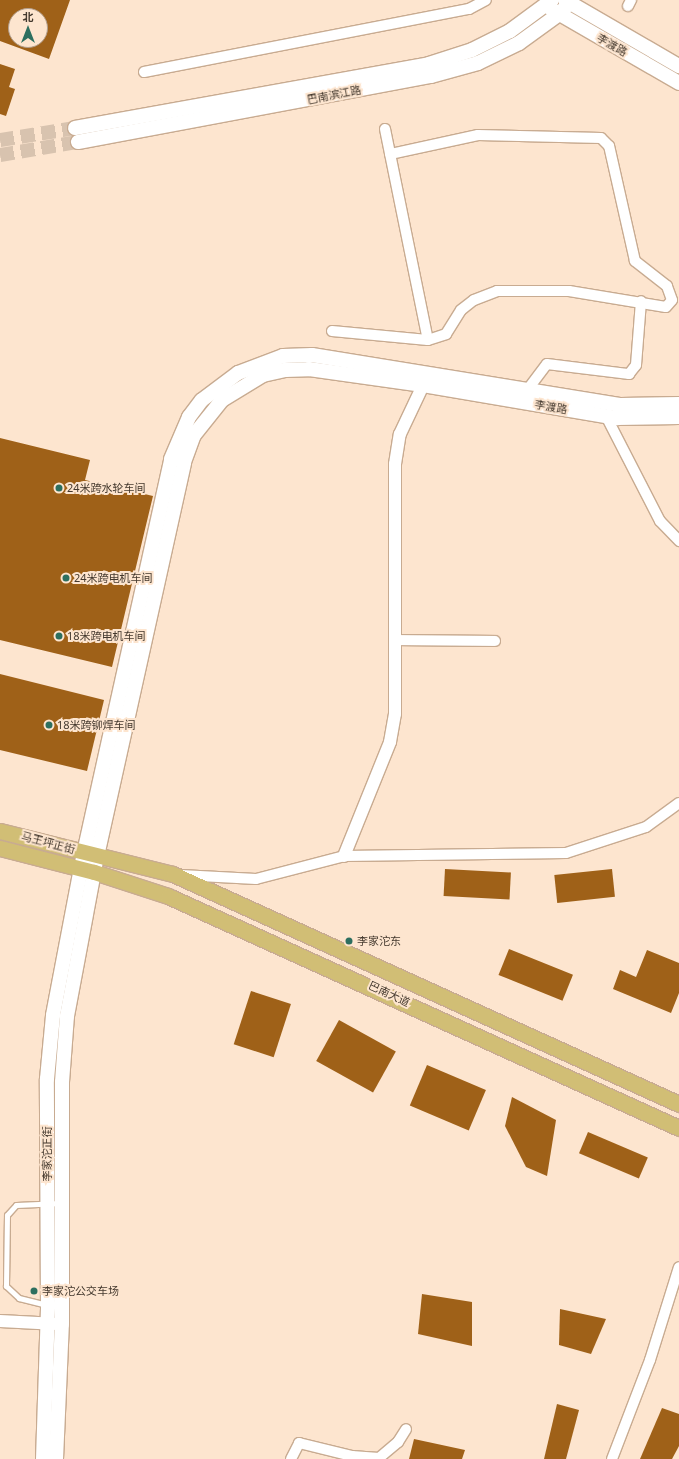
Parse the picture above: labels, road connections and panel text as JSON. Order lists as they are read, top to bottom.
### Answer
{
  "streets": {
    "main road": [
      "李渡路",
      "巴南滨江路",
      "马王坪正街",
      "巴南大道",
      "李家沱正街"
    ]
  },
  "crossings": [
    ["李渡路", "巴南滨江路"],
    ["李渡路", "马王坪正街"],
    ["李渡路", "巴南大道"],
    ["李渡路", "李家沱正街"],
    ["马王坪正街", "巴南大道"],
    ["马王坪正街", "李家沱正街"],
    ["巴南大道", "李家沱正街"]
  ],
  "places": [
    "24米跨水轮车间",
    "24米跨电机车间",
    "18米跨电机车间",
    "18米跨铆焊车间",
    "李家沱东",
    "李家沱公交车场"
  ],
  "north": "top"
}
